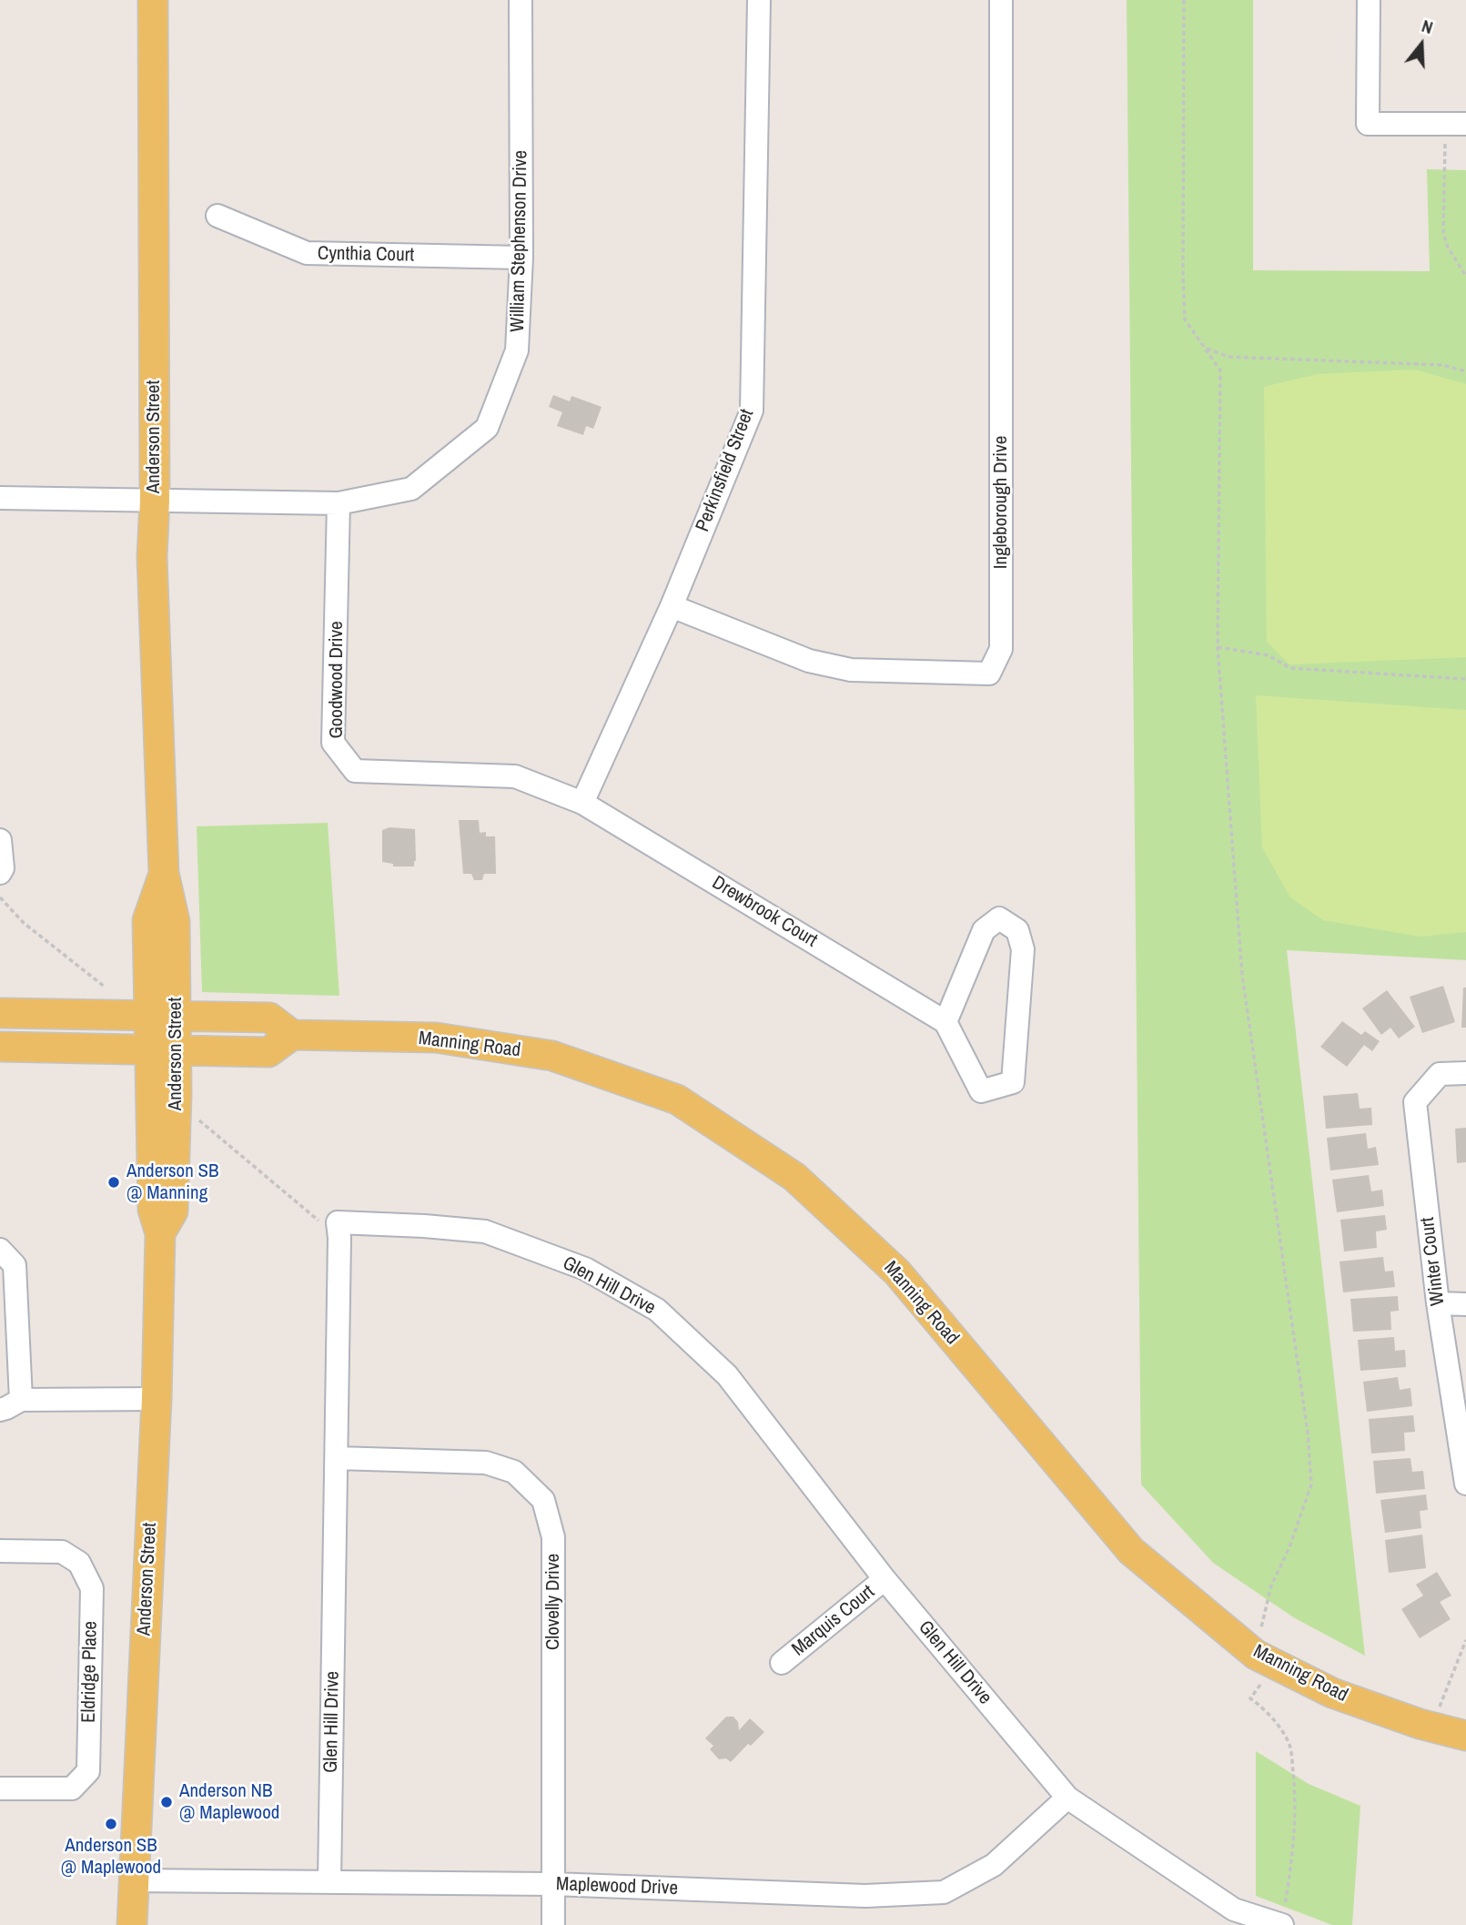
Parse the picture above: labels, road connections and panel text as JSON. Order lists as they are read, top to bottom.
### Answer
{
  "streets": {
    "main road": ["Anderson Street", "Manning Road"],
    "street": [
      "William Stephenson Drive",
      "Cynthia Court",
      "Perkinsfield Street",
      "Ingleborough Drive",
      "Goodwood Drive",
      "Drewbrook Court",
      "Winter Court",
      "Glen Hill Drive",
      "Clovelly Drive",
      "Marquis Court",
      "Eldridge Place",
      "Maplewood Drive"
    ]
  },
  "crossings": [
    ["William Stephenson Drive", "Cynthia Court"],
    ["William Stephenson Drive", "Anderson Street"],
    ["William Stephenson Drive", "Goodwood Drive"],
    ["Anderson Street", "Maplewood Drive"],
    ["Perkinsfield Street", "Ingleborough Drive"],
    ["Perkinsfield Street", "Goodwood Drive"],
    ["Perkinsfield Street", "Drewbrook Court"],
    ["Goodwood Drive", "Drewbrook Court"],
    ["Glen Hill Drive", "Clovelly Drive"],
    ["Glen Hill Drive", "Marquis Court"],
    ["Glen Hill Drive", "Maplewood Drive"],
    ["Clovelly Drive", "Maplewood Drive"]
  ],
  "places": ["Anderson SB @ Manning", "Anderson NB @ Maplewood", "Anderson SB @ Maplewood"],
  "north": "top"
}
